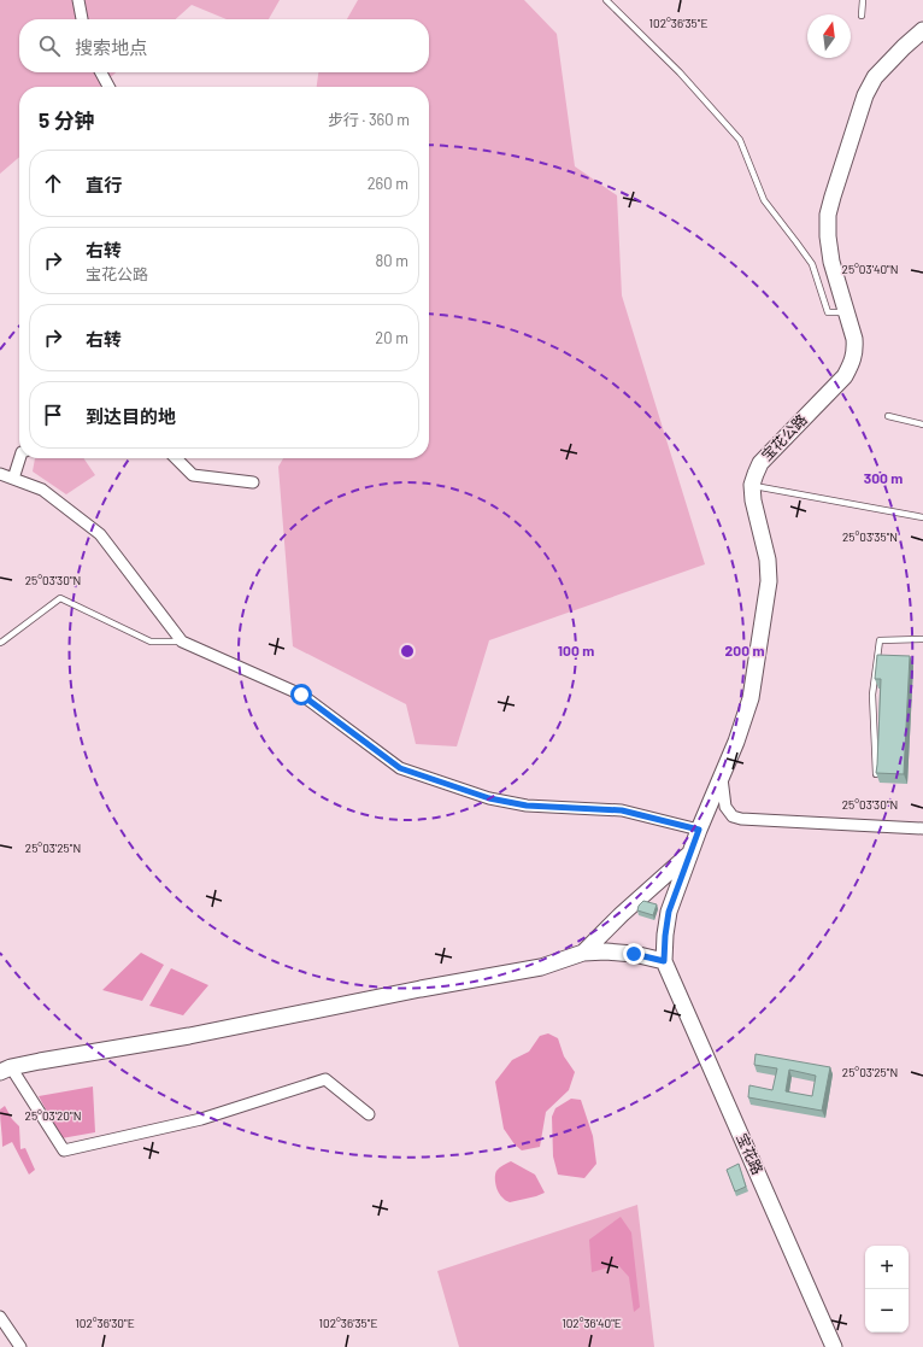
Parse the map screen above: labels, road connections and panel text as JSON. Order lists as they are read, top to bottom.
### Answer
{
  "streets": {
    "street": ["宝花公路", "宝花路"]
  },
  "crossings": [
    ["宝花公路", "宝花路"]
  ],
  "north": "top",
  "page": {
    "search": "搜索地点",
    "heading": ["5 分钟", "步行 · 360 m"],
    "list": [
      ["直行", "260 m"],
      ["右转", "宝花公路", "80 m"],
      ["右转", "20 m"],
      "到达目的地"
    ],
    "map_buttons": ["+", "−"]
  },
  "coordinates": [
    "102°36'35\"E",
    "25°03'40\"N",
    "25°03'35\"N",
    "25°03'30\"N",
    "25°03'25\"N",
    "25°03'20\"N",
    "102°36'30\"E",
    "102°36'40\"E"
  ],
  "rings": ["300 m", "100 m", "200 m"]
}
